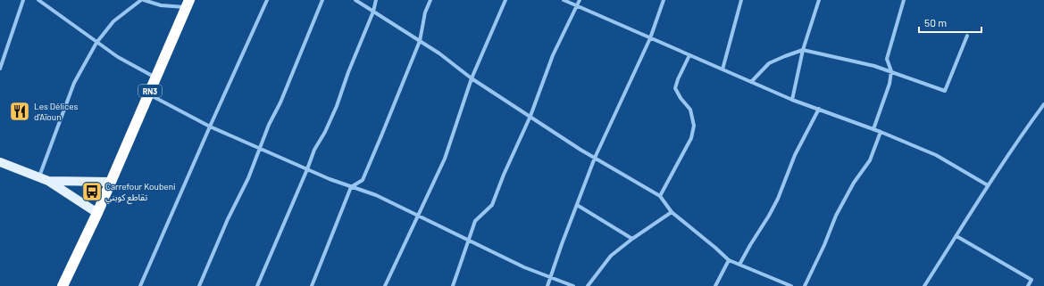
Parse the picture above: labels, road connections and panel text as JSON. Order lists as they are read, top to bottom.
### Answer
{
  "streets": {
    "highway": ["RN3"]
  },
  "places": {
    "restaurant": ["Les Délices d'Aïoun"],
    "bus stop": ["Carrefour Koubeni تقاطع كوبني"]
  },
  "scale_bar": "50 m"
}
